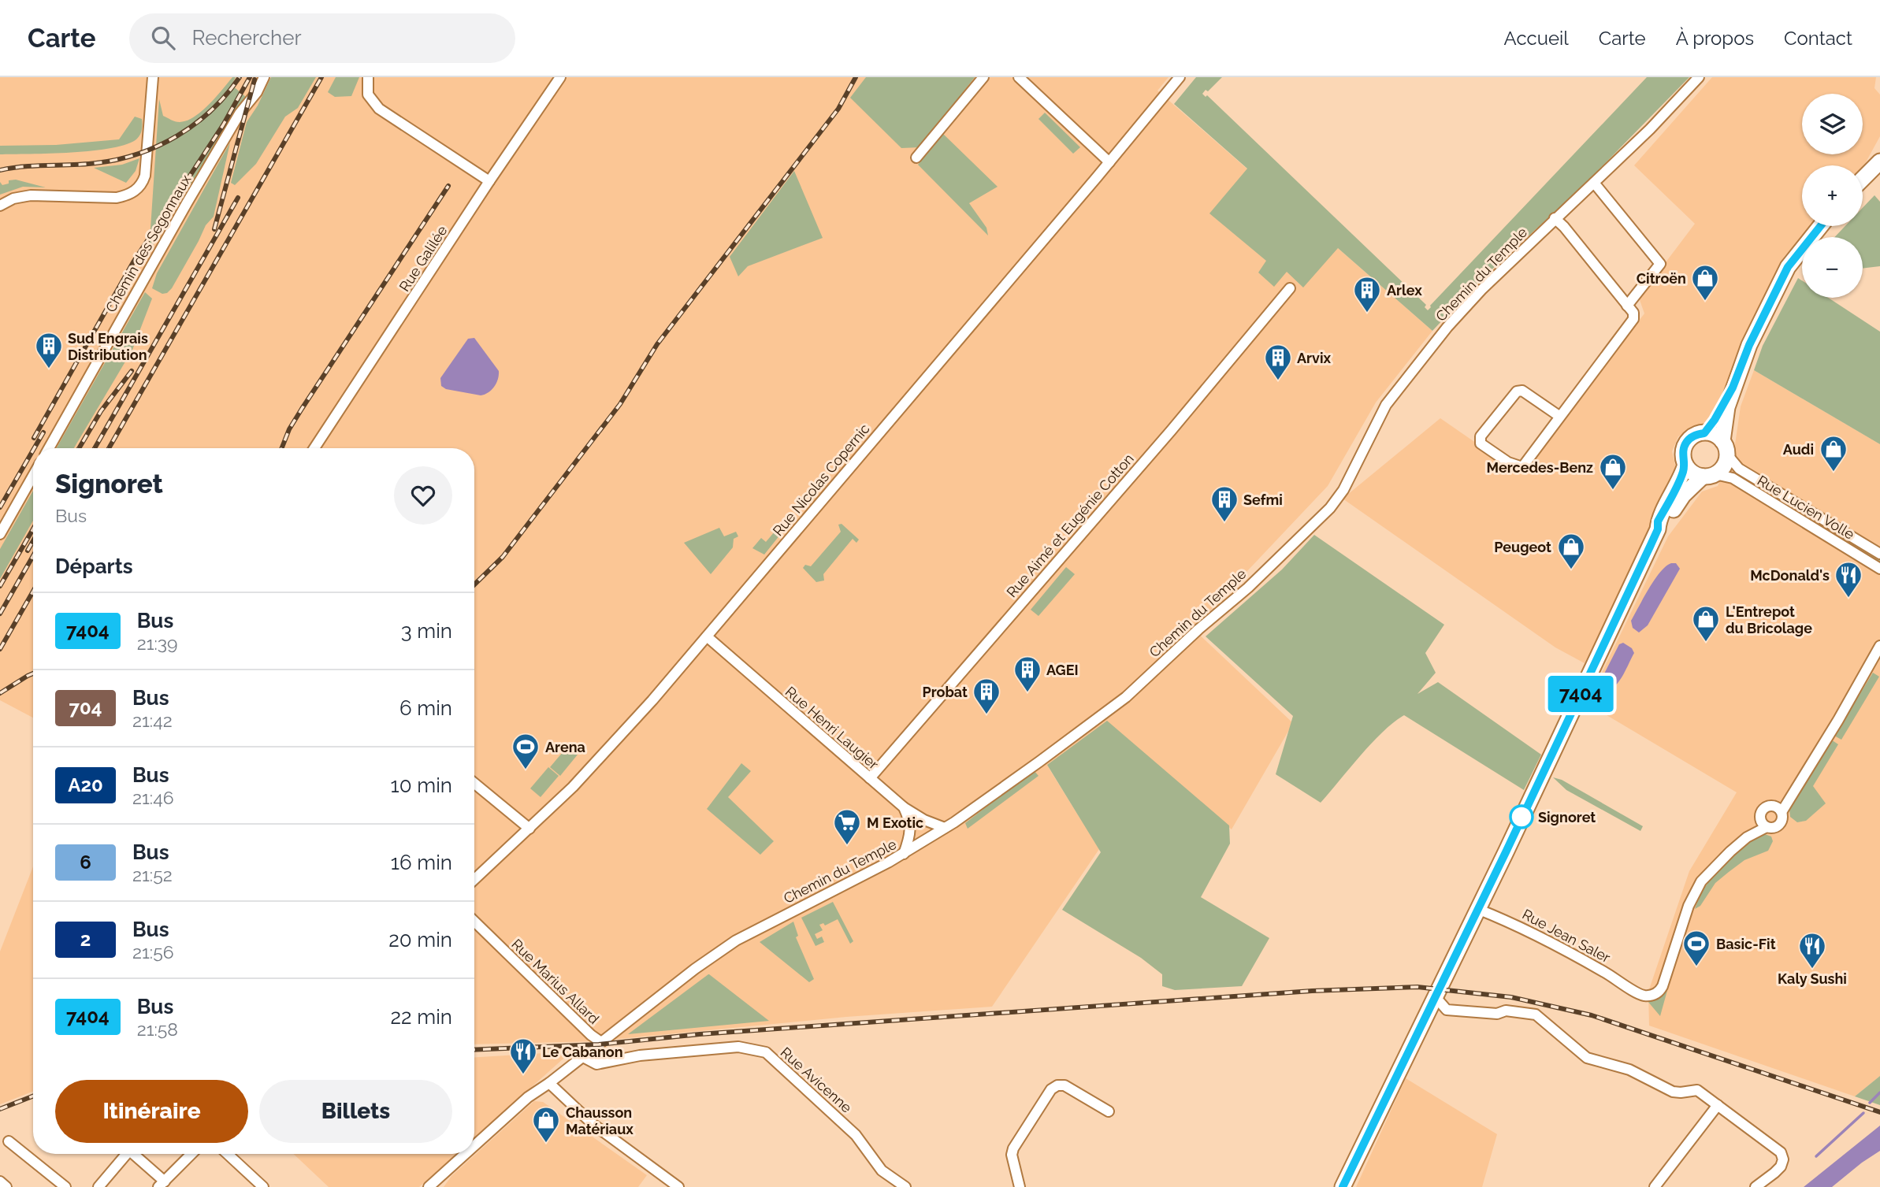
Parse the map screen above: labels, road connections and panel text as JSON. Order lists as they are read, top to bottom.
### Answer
{
  "streets": {
    "street": [
      "Chemin des Segonnaux",
      "Rue Galilée",
      "Chemin du Temple",
      "Rue Nicolas Copernic",
      "Rue Lucien Volle",
      "Rue Aimé et Eugénie Cotton",
      "Rue Henri Laugier",
      "Rue Jean Saler",
      "Rue Marius Allard",
      "Rue Avicenne"
    ]
  },
  "crossings": [
    ["Chemin du Temple", "Rue Henri Laugier"],
    ["Chemin du Temple", "Rue Marius Allard"],
    ["Rue Nicolas Copernic", "Rue Henri Laugier"],
    ["Rue Aimé et Eugénie Cotton", "Rue Henri Laugier"],
    ["Rue Marius Allard", "Rue Avicenne"]
  ],
  "places": {
    "shop": [
      "Citroën",
      "Audi",
      "Mercedes-Benz",
      "Peugeot",
      "L'Entrepot du Bricolage",
      "Chausson Matériaux"
    ],
    "building": [
      "Arlex",
      "Sud Engrais Distribution",
      "Arvix",
      "Sefmi",
      "AGEI",
      "Probat"
    ],
    "restaurant": ["McDonald's", "Kaly Sushi", "Le Cabanon"],
    "sports": ["Arena", "Basic-Fit"],
    "other": ["Signoret"],
    "supermarket": ["M Exotic"]
  },
  "lines": ["bus line 7404"],
  "page": {
    "header": "Carte",
    "search": "Rechercher",
    "nav": [
      "Accueil",
      "Carte",
      "À propos",
      "Contact"
    ],
    "on_map": "7404",
    "map_buttons": ["+", "−"],
    "heading": [
      ["Signoret", "Bus"],
      "Départs"
    ],
    "list": [
      {
        "mark": "7404",
        "name": "Bus",
        "note": "21:39",
        "value": "3 min"
      },
      {
        "mark": "704",
        "name": "Bus",
        "note": "21:42",
        "value": "6 min"
      },
      {
        "mark": "A20",
        "name": "Bus",
        "note": "21:46",
        "value": "10 min"
      },
      {
        "mark": "6",
        "name": "Bus",
        "note": "21:52",
        "value": "16 min"
      },
      {
        "mark": "2",
        "name": "Bus",
        "note": "21:56",
        "value": "20 min"
      },
      {
        "mark": "7404",
        "name": "Bus",
        "note": "21:58",
        "value": "22 min"
      }
    ],
    "buttons": ["Itinéraire", "Billets"]
  }
}
